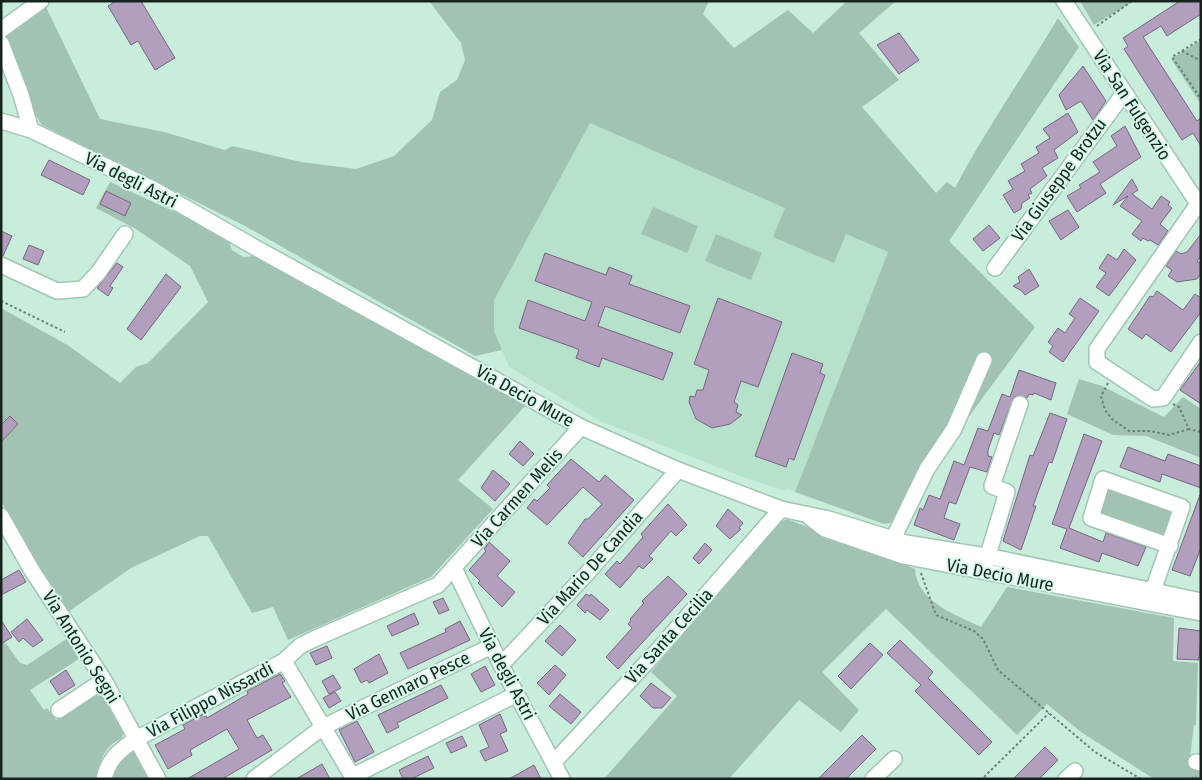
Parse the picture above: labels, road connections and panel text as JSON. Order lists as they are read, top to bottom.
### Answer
{
  "streets": {
    "street": [
      "Via San Fulgenzio",
      "Via degli Astri",
      "Via Giuseppe Brotzu",
      "Via Decio Mure",
      "Via Carmen Melis",
      "Via Mario De Candia",
      "Via Santa Cecilia",
      "Via Antonio Segni",
      "Via Gennaro Pesce",
      "Via Filippo Nissardi"
    ]
  },
  "crossings": [
    ["Via San Fulgenzio", "Via Giuseppe Brotzu"],
    ["Via degli Astri", "Via Decio Mure"],
    ["Via degli Astri", "Via Carmen Melis"],
    ["Via degli Astri", "Via Mario De Candia"],
    ["Via degli Astri", "Via Santa Cecilia"],
    ["Via degli Astri", "Via Gennaro Pesce"],
    ["Via Decio Mure", "Via Carmen Melis"],
    ["Via Decio Mure", "Via Mario De Candia"],
    ["Via Decio Mure", "Via Santa Cecilia"],
    ["Via Carmen Melis", "Via Filippo Nissardi"],
    ["Via Antonio Segni", "Via Filippo Nissardi"]
  ]
}
